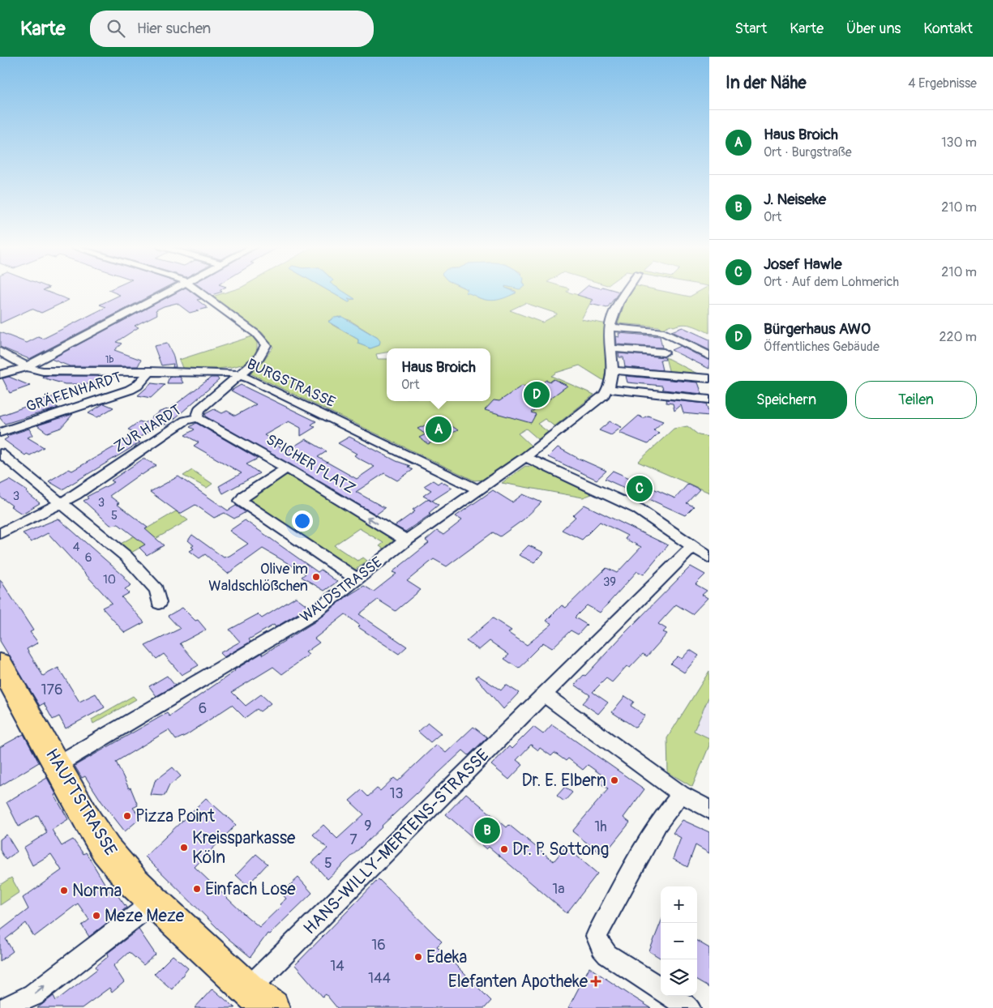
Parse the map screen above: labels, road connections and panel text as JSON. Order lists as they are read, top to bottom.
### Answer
{
  "streets": {
    "main road": ["HAUPTSTRASSE"],
    "street": [
      "BURGSTRASSE",
      "GRÄFENHARDT",
      "ZUR HARDT",
      "SPICHER PLATZ",
      "WALDSTRASSE",
      "HANS-WILLY-MERTENS-STRASSE"
    ]
  },
  "crossings": [
    ["BURGSTRASSE", "GRÄFENHARDT"],
    ["BURGSTRASSE", "ZUR HARDT"],
    ["BURGSTRASSE", "WALDSTRASSE"],
    ["ZUR HARDT", "SPICHER PLATZ"],
    ["SPICHER PLATZ", "WALDSTRASSE"],
    ["WALDSTRASSE", "HAUPTSTRASSE"],
    ["HAUPTSTRASSE", "HANS-WILLY-MERTENS-STRASSE"]
  ],
  "one_way": ["SPICHER PLATZ"],
  "places": {
    "other": [
      "Olive im Waldschlößchen",
      "Dr. E. Elbern",
      "Pizza Point",
      "Kreissparkasse Köln",
      "Dr. P. Sottong",
      "Einfach Lose",
      "Norma",
      "Meze Meze",
      "Edeka"
    ],
    "health": ["Elefanten Apotheke"]
  },
  "house_numbers": [
    "1b",
    "3",
    "3",
    "5",
    "4",
    "6",
    "10",
    "39",
    "176",
    "6",
    "13",
    "9",
    "1h",
    "7",
    "5",
    "1a",
    "16",
    "14",
    "144"
  ],
  "page": {
    "header": "Karte",
    "search": "Hier suchen",
    "nav": [
      "Start",
      "Karte",
      "Über uns",
      "Kontakt"
    ],
    "heading": ["In der Nähe", "4 Ergebnisse"],
    "list": [
      {
        "mark": "A",
        "name": "Haus Broich",
        "note": "Ort · Burgstraße",
        "value": "130 m"
      },
      {
        "mark": "B",
        "name": "J. Neiseke",
        "note": "Ort",
        "value": "210 m"
      },
      {
        "mark": "C",
        "name": "Josef Hawle",
        "note": "Ort · Auf dem Lohmerich",
        "value": "210 m"
      },
      {
        "mark": "D",
        "name": "Bürgerhaus AWO",
        "note": "Öffentliches Gebäude",
        "value": "220 m"
      }
    ],
    "popup": ["Haus Broich", "Ort"],
    "buttons": ["Speichern", "Teilen"],
    "pins": [
      "D",
      "A",
      "C",
      "B"
    ],
    "map_buttons": ["+", "−"]
  }
}
